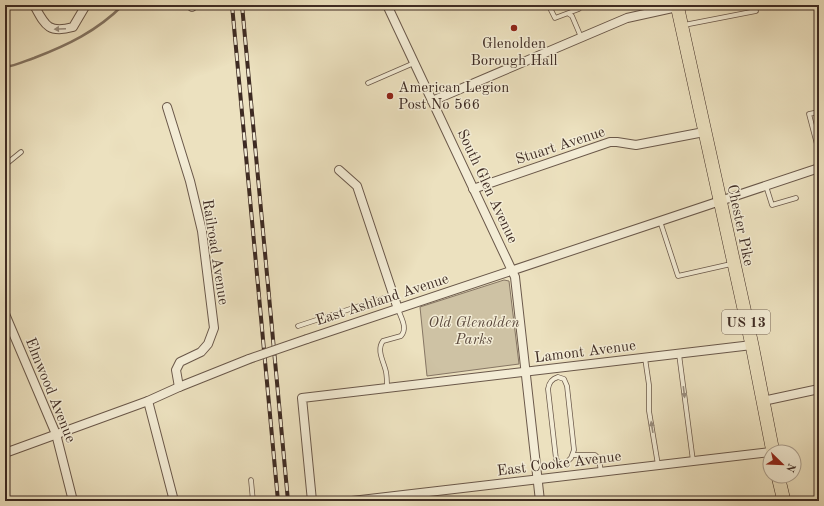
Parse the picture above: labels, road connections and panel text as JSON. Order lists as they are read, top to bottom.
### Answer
{
  "streets": {
    "main road": ["Chester Pike", "US 13"],
    "street": [
      "Stuart Avenue",
      "South Glen Avenue",
      "Railroad Avenue",
      "East Ashland Avenue",
      "Lamont Avenue",
      "Elmwood Avenue",
      "East Cooke Avenue"
    ]
  },
  "crossings": [
    ["Stuart Avenue", "South Glen Avenue"],
    ["Stuart Avenue", "Chester Pike"],
    ["South Glen Avenue", "East Ashland Avenue"],
    ["South Glen Avenue", "Lamont Avenue"],
    ["South Glen Avenue", "East Cooke Avenue"],
    ["Chester Pike", "East Ashland Avenue"],
    ["Chester Pike", "Lamont Avenue"],
    ["Railroad Avenue", "East Ashland Avenue"],
    ["East Ashland Avenue", "Elmwood Avenue"]
  ],
  "parks": ["Old Glenolden Parks"],
  "places": ["Glenolden Borough Hall", "American Legion Post No 566"],
  "north": "bottom right"
}
